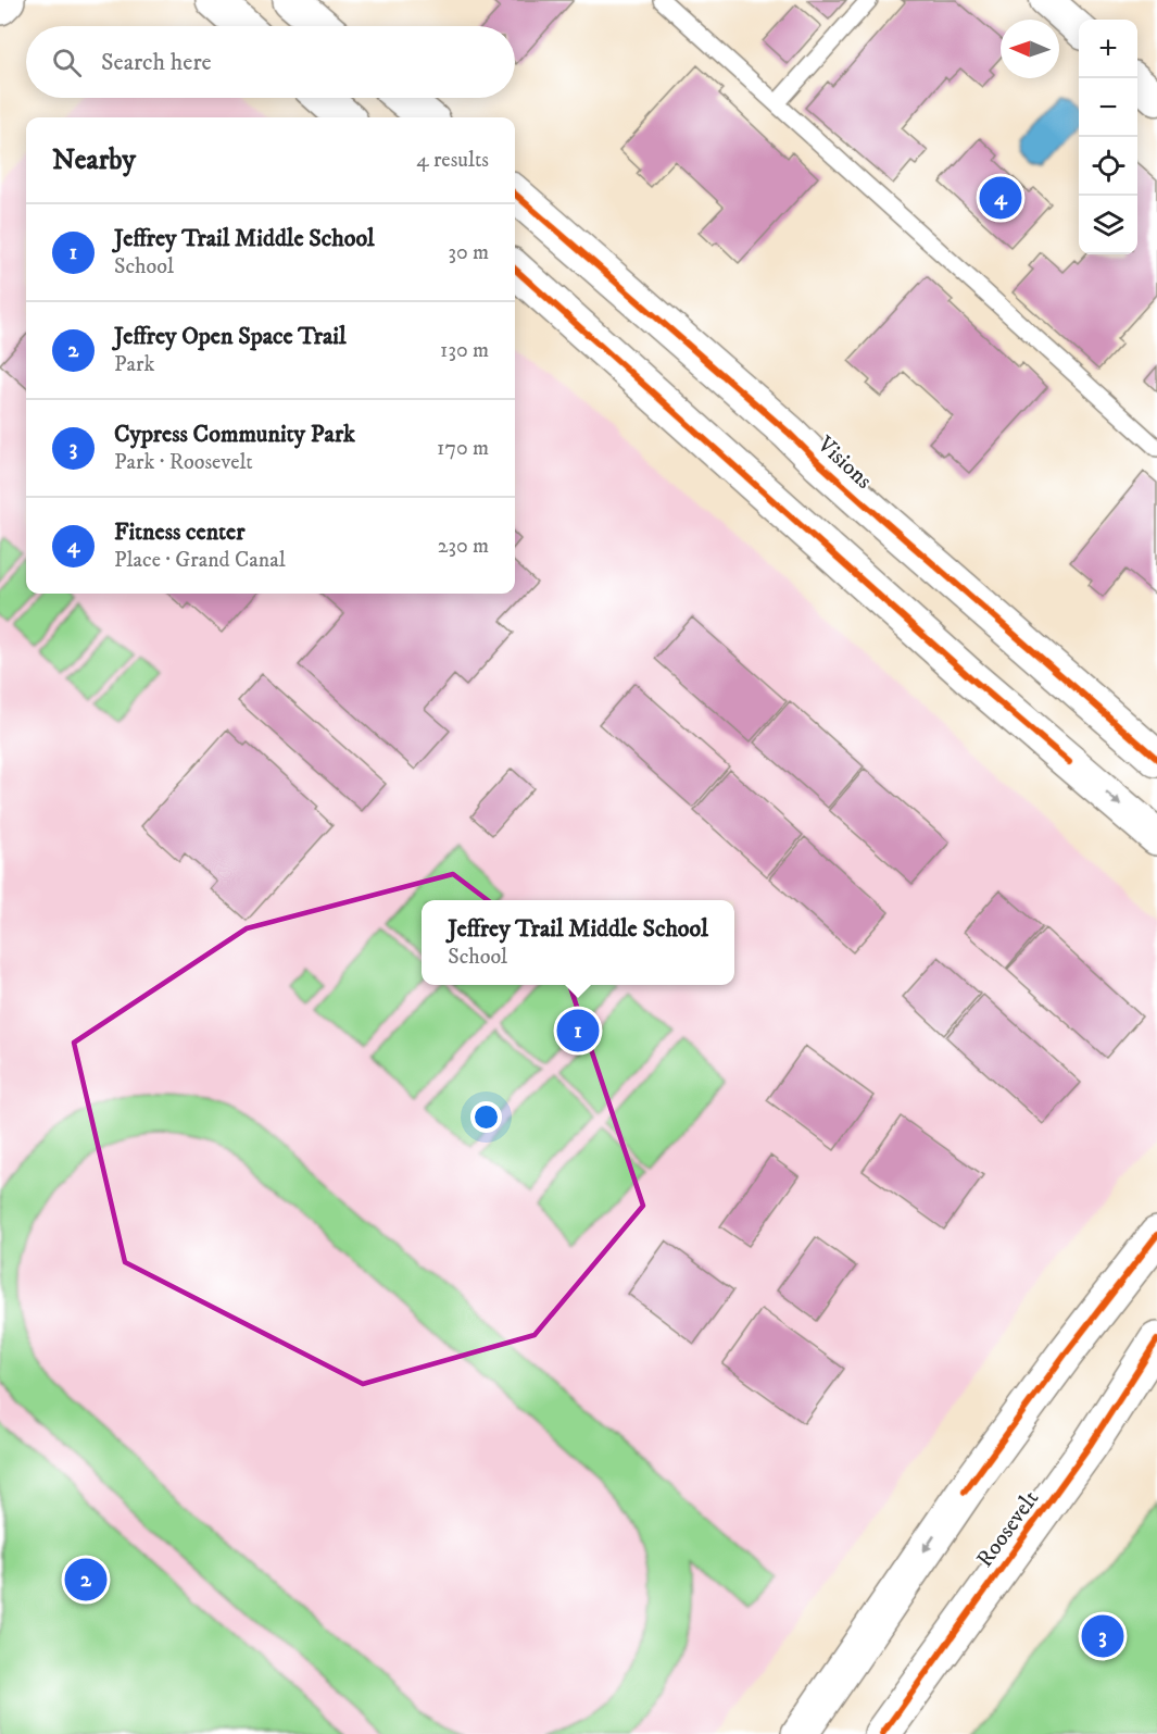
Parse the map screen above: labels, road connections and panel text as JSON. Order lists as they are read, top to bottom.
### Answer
{
  "streets": {
    "street": ["Visions", "Roosevelt"]
  },
  "north": "left",
  "page": {
    "map_buttons": ["+", "−"],
    "search": "Search here",
    "heading": ["Nearby", "4 results"],
    "pins": [
      "4",
      "1",
      "2",
      "3"
    ],
    "list": [
      {
        "mark": "1",
        "name": "Jeffrey Trail Middle School",
        "note": "School",
        "value": "30 m"
      },
      {
        "mark": "2",
        "name": "Jeffrey Open Space Trail",
        "note": "Park",
        "value": "130 m"
      },
      {
        "mark": "3",
        "name": "Cypress Community Park",
        "note": "Park · Roosevelt",
        "value": "170 m"
      },
      {
        "mark": "4",
        "name": "Fitness center",
        "note": "Place · Grand Canal",
        "value": "230 m"
      }
    ],
    "popup": ["Jeffrey Trail Middle School", "School"]
  }
}
